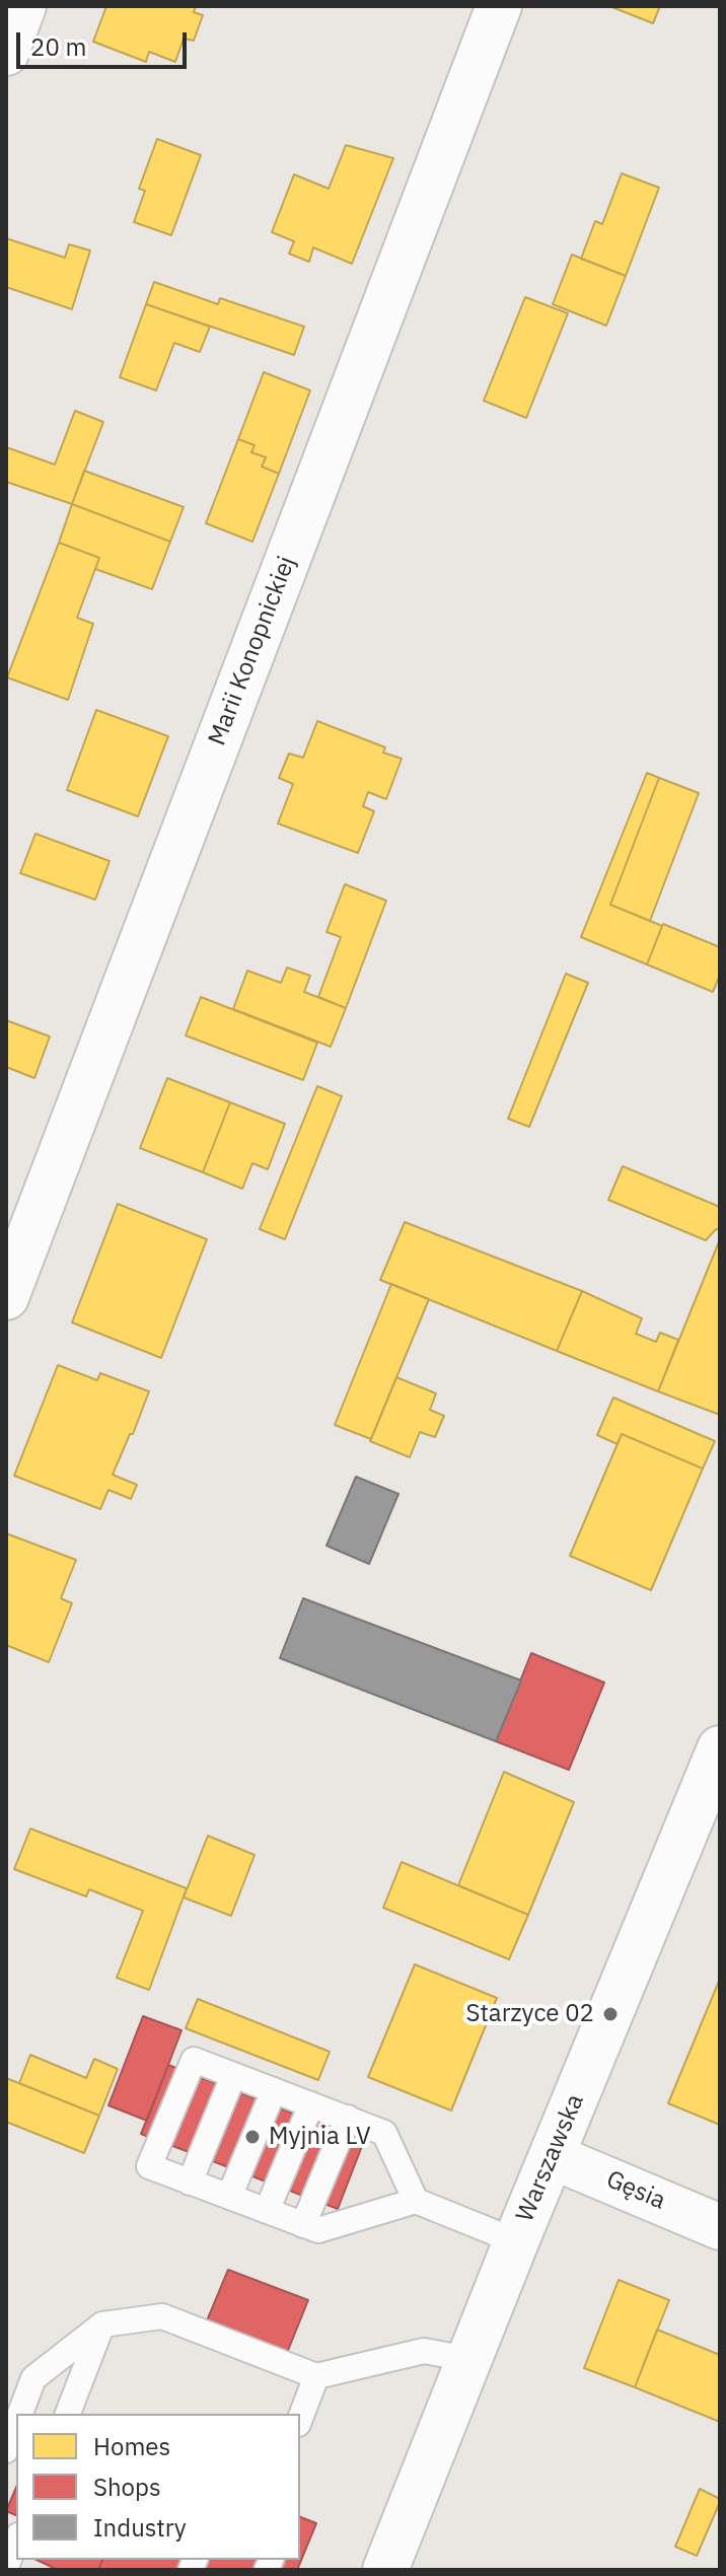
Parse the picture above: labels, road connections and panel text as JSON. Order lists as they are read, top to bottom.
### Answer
{
  "streets": {
    "street": ["Marii Konopnickiej", "Warszawska", "Gęsia"]
  },
  "crossings": [
    ["Warszawska", "Gęsia"]
  ],
  "places": ["Starzyce 02", "Myjnia LV"],
  "legend": ["Homes", "Shops", "Industry"],
  "scale_bar": "20 m"
}
